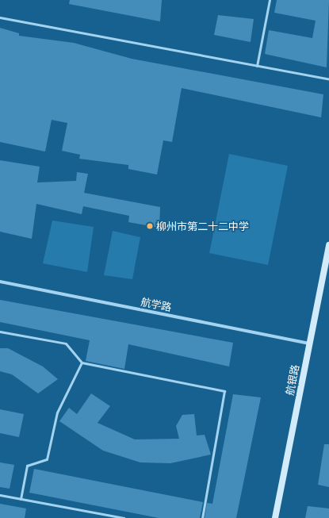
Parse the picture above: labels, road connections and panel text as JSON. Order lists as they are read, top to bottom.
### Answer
{
  "streets": {
    "main road": ["航银路"],
    "street": ["航学路"]
  },
  "crossings": [
    ["航学路", "航银路"]
  ],
  "places": ["柳州市第二十二中学"]
}
